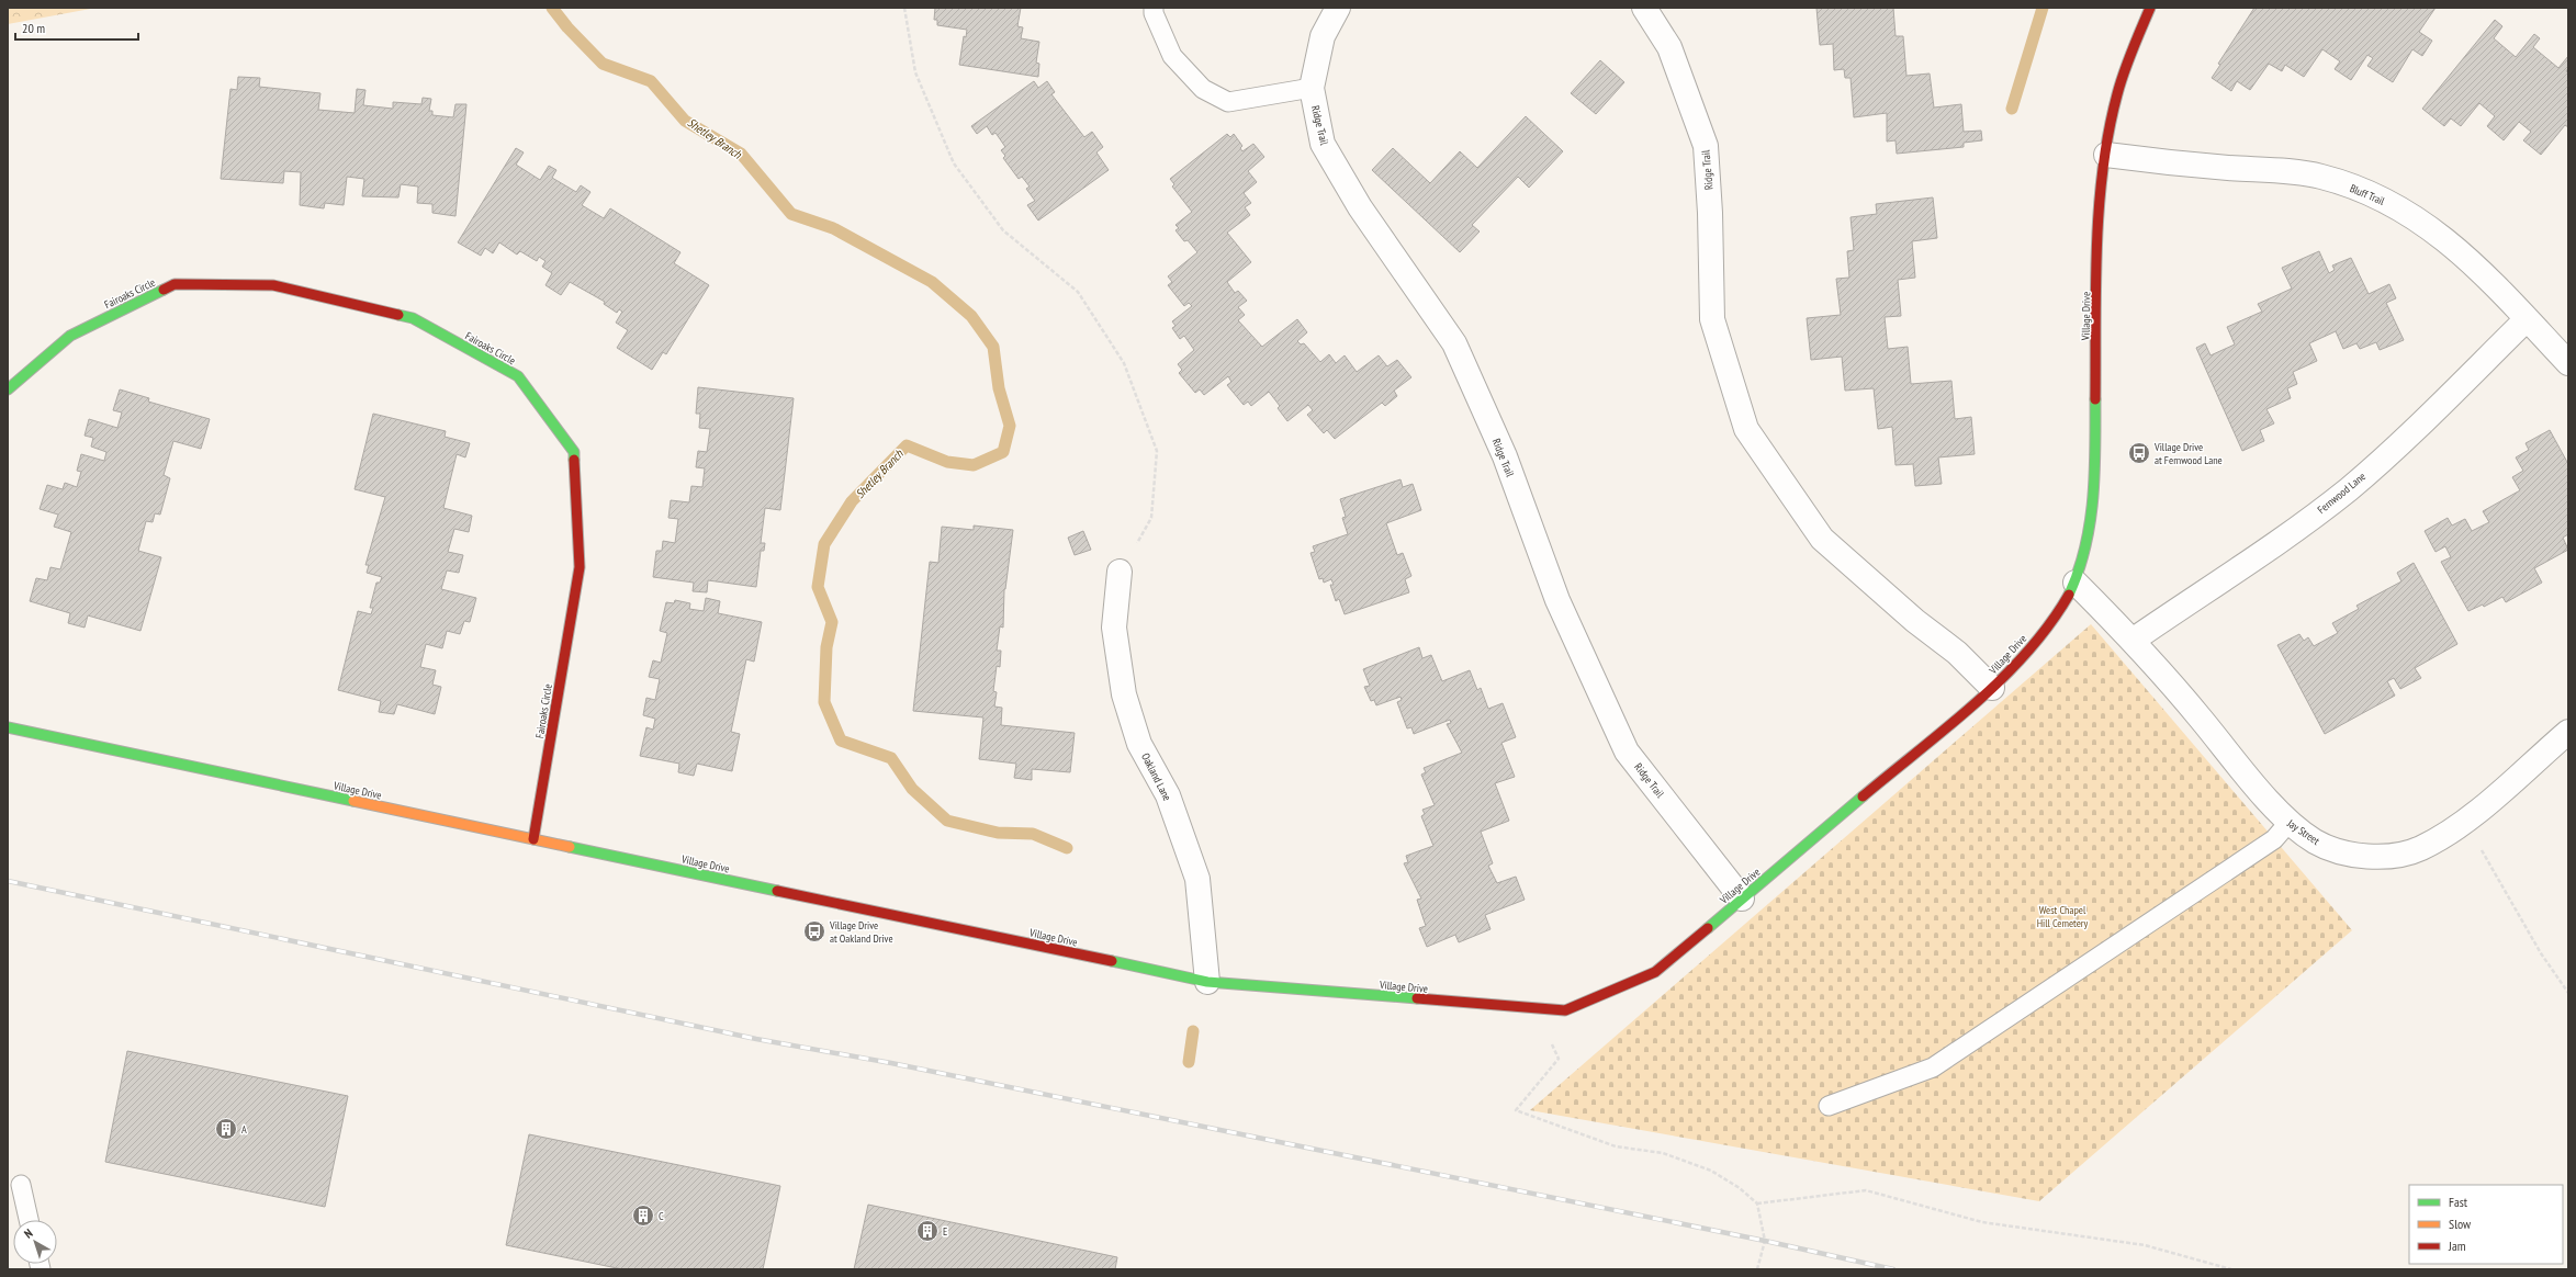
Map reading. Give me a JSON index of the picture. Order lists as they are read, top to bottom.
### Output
{
  "streets": {
    "street": [
      "Ridge Trail",
      "Bluff Trail",
      "Fairoaks Circle",
      "Village Drive",
      "Fernwood Lane",
      "Oakland Lane",
      "Jay Street"
    ]
  },
  "crossings": [
    ["Ridge Trail", "Village Drive"],
    ["Bluff Trail", "Village Drive"],
    ["Bluff Trail", "Fernwood Lane"],
    ["Fairoaks Circle", "Village Drive"],
    ["Village Drive", "Oakland Lane"],
    ["Village Drive", "Jay Street"],
    ["Fernwood Lane", "Jay Street"]
  ],
  "water": ["Shetley Branch"],
  "parks": ["West Chapel Hill Cemetery"],
  "places": {
    "bus stop": ["Village Drive at Fernwood Lane", "Village Drive at Oakland Drive"],
    "building": ["A", "C", "E"]
  },
  "legend": ["Fast", "Slow", "Jam"],
  "scale_bar": "20 m",
  "north": "top left"
}
